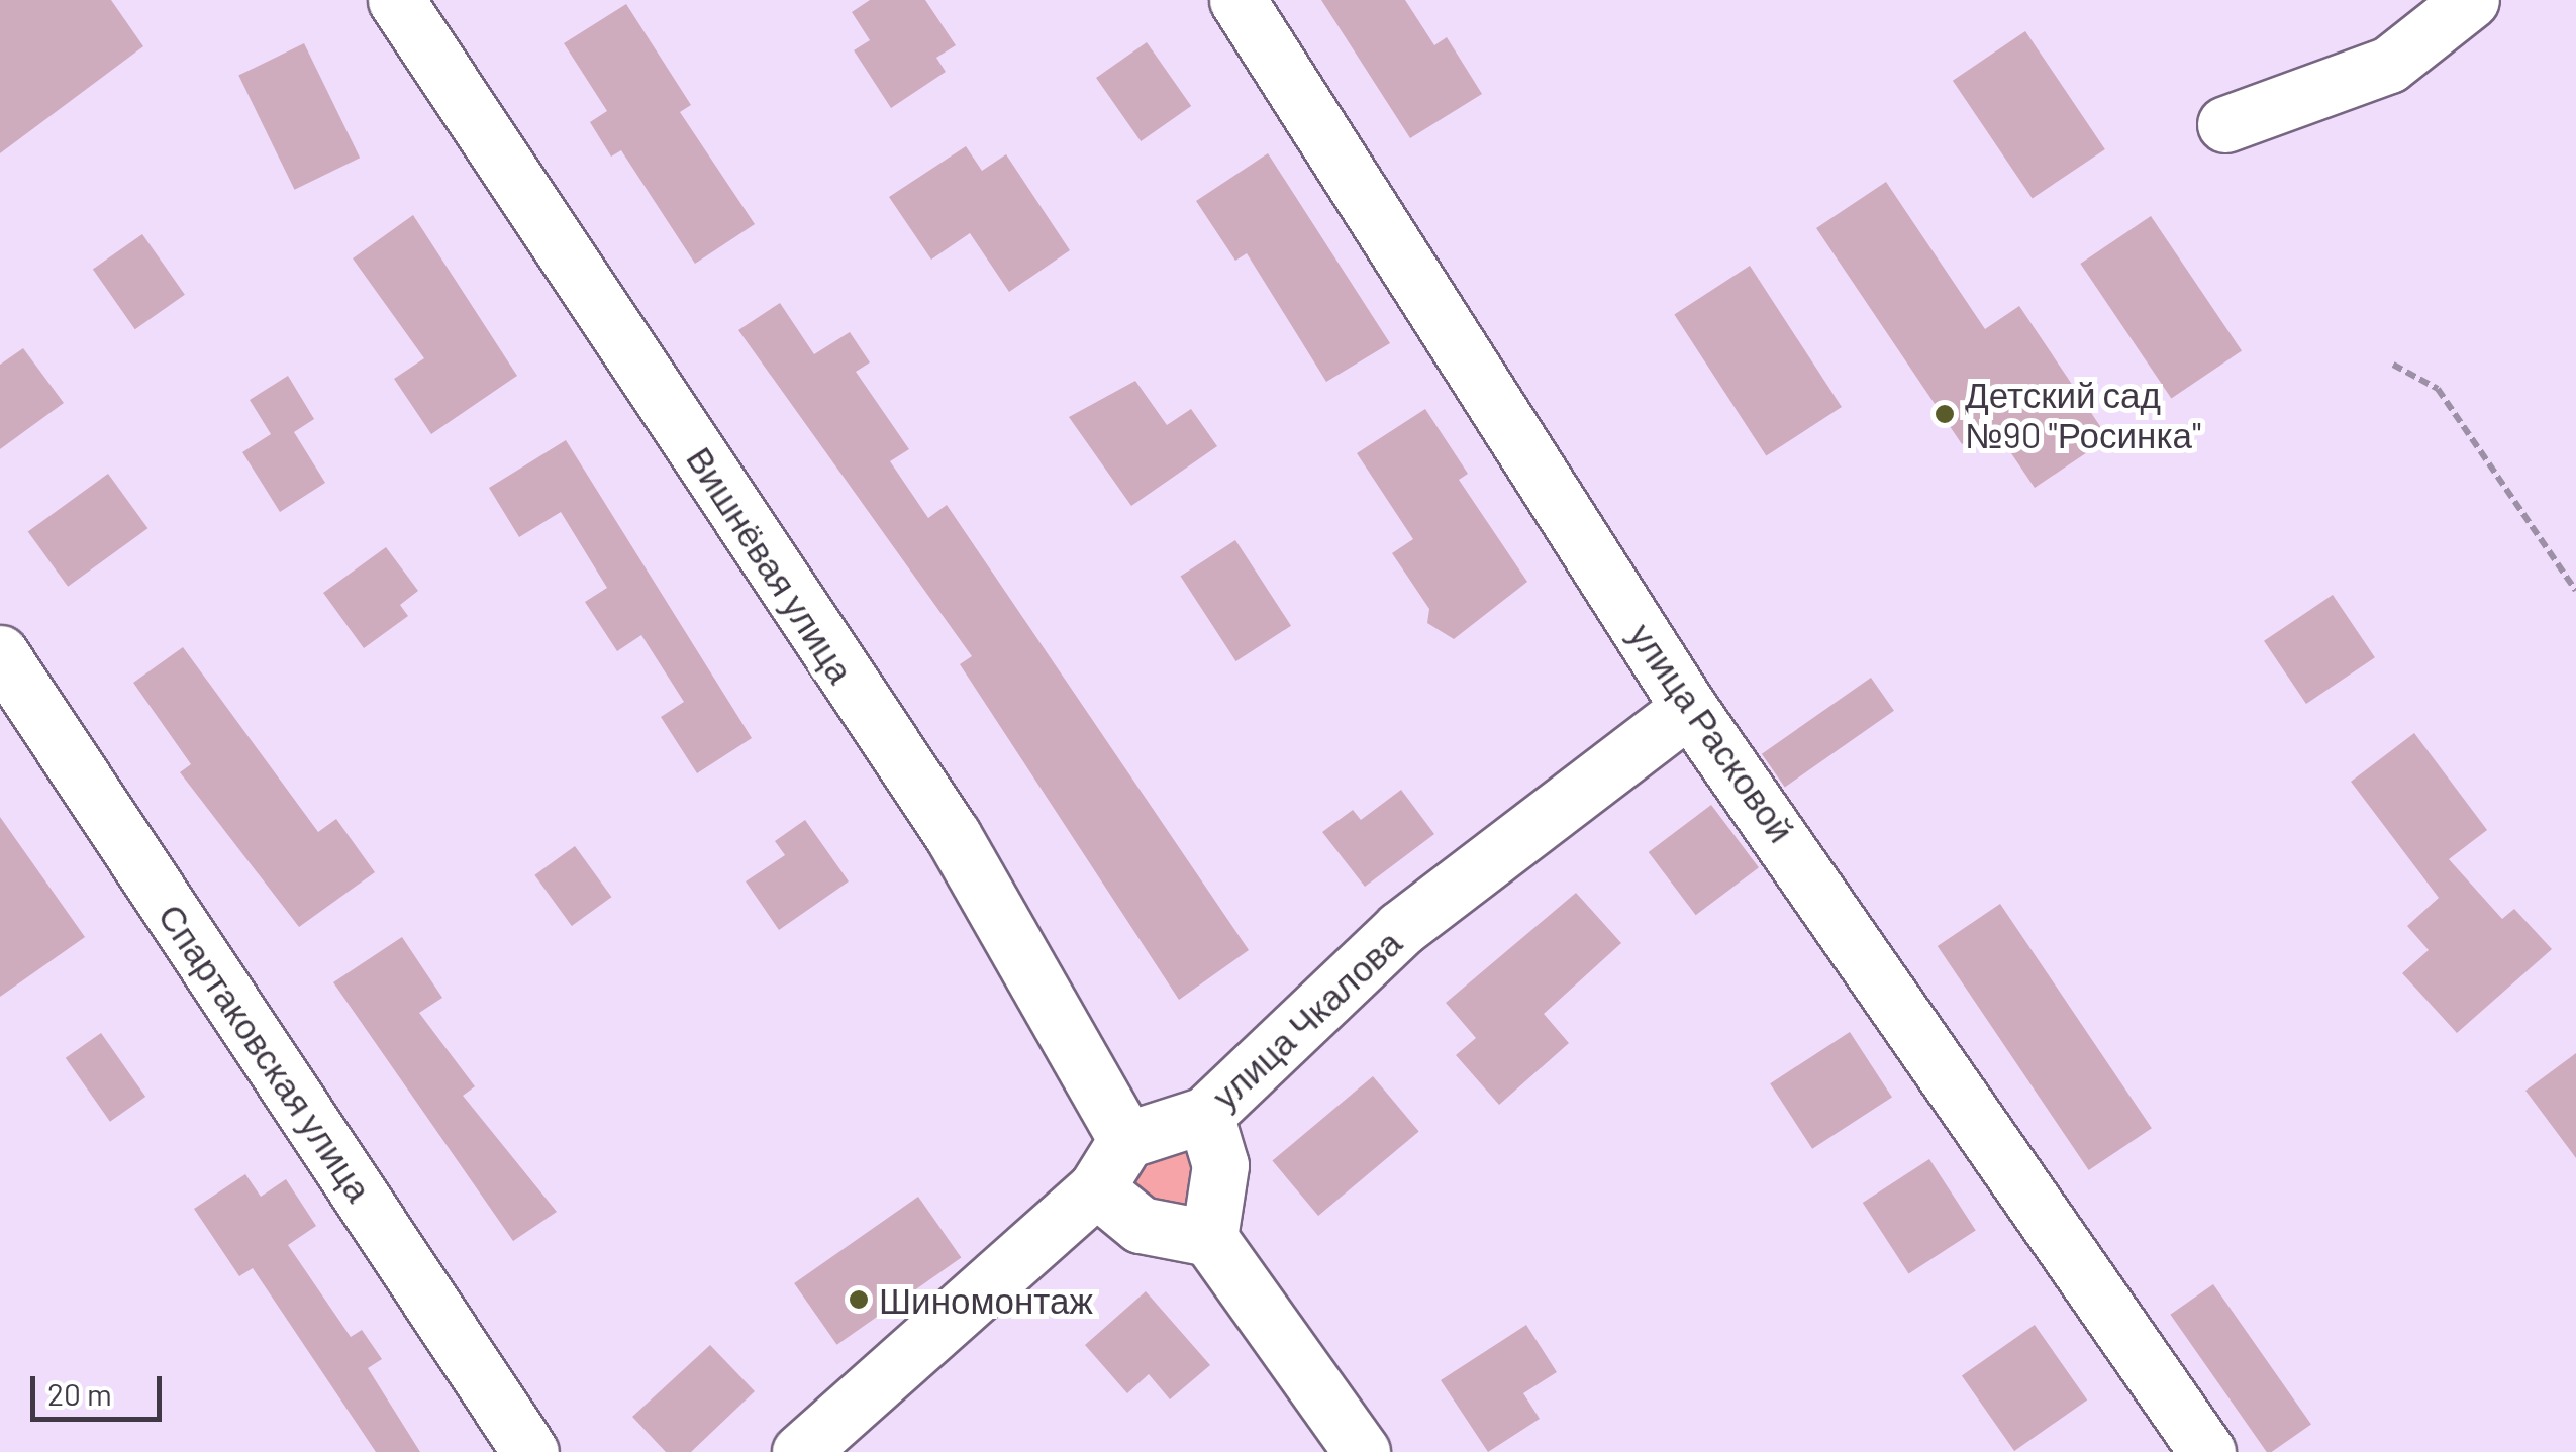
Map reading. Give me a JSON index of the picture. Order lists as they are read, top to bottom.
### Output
{
  "streets": {
    "street": [
      "Вишнёвая улица",
      "улица Расковой",
      "улица Чкалова",
      "Спартаковская улица"
    ]
  },
  "crossings": [
    ["Вишнёвая улица", "улица Чкалова"],
    ["улица Расковой", "улица Чкалова"]
  ],
  "places": ["Детский сад №90 \"Росинка\"", "Шиномонтаж"],
  "scale_bar": "20 m"
}
